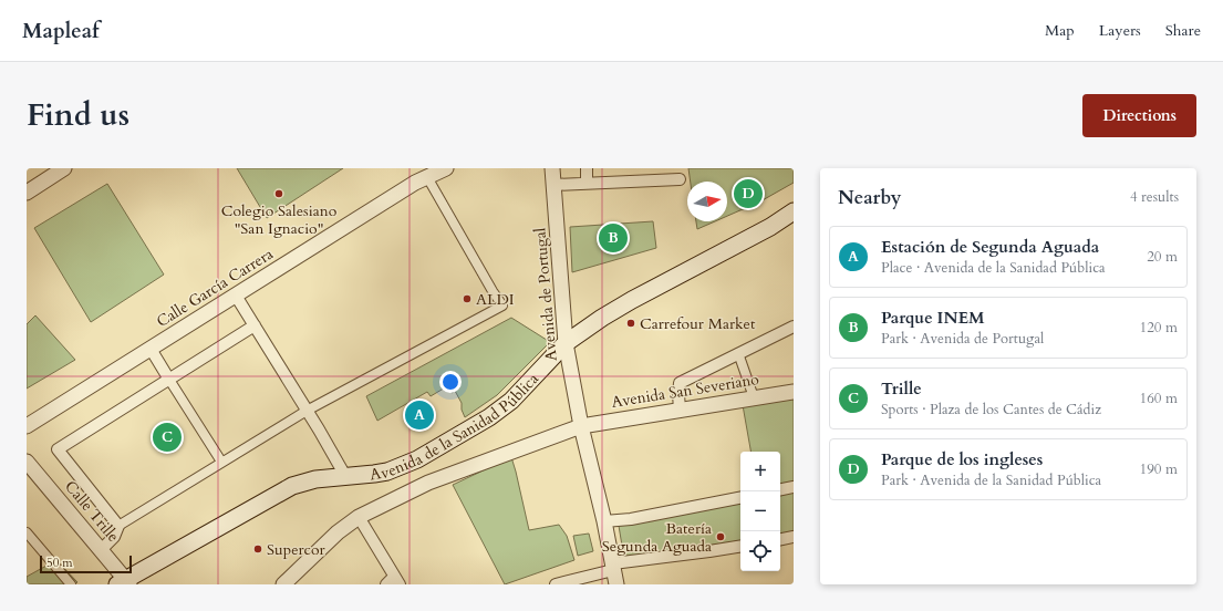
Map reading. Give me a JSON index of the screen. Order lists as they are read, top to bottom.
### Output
{
  "streets": {
    "main road": ["Avenida de la Sanidad Pública"],
    "street": [
      "Calle García Carrera",
      "Avenida de Portugal",
      "Avenida San Severiano",
      "Calle Trille"
    ]
  },
  "crossings": [
    ["Avenida de Portugal", "Avenida San Severiano"],
    ["Avenida de Portugal", "Avenida de la Sanidad Pública"],
    ["Avenida de la Sanidad Pública", "Calle Trille"]
  ],
  "places": [
    "Colegio Salesiano \"San Ignacio\"",
    "ALDI",
    "Carrefour Market",
    "Batería Segunda Aguada",
    "Supercor"
  ],
  "scale_bar": "50 m",
  "north": "right",
  "page": {
    "header": "Mapleaf",
    "nav": ["Map", "Layers", "Share"],
    "title": "Find us",
    "buttons": "Directions",
    "heading": ["Nearby", "4 results"],
    "pins": [
      "D",
      "B",
      "A",
      "C"
    ],
    "list": [
      {
        "mark": "A",
        "name": "Estación de Segunda Aguada",
        "note": "Place · Avenida de la Sanidad Pública",
        "value": "20 m"
      },
      {
        "mark": "B",
        "name": "Parque INEM",
        "note": "Park · Avenida de Portugal",
        "value": "120 m"
      },
      {
        "mark": "C",
        "name": "Trille",
        "note": "Sports · Plaza de los Cantes de Cádiz",
        "value": "160 m"
      },
      {
        "mark": "D",
        "name": "Parque de los ingleses",
        "note": "Park · Avenida de la Sanidad Pública",
        "value": "190 m"
      }
    ],
    "map_buttons": ["+", "−"],
    "scale": "50 m"
  }
}
